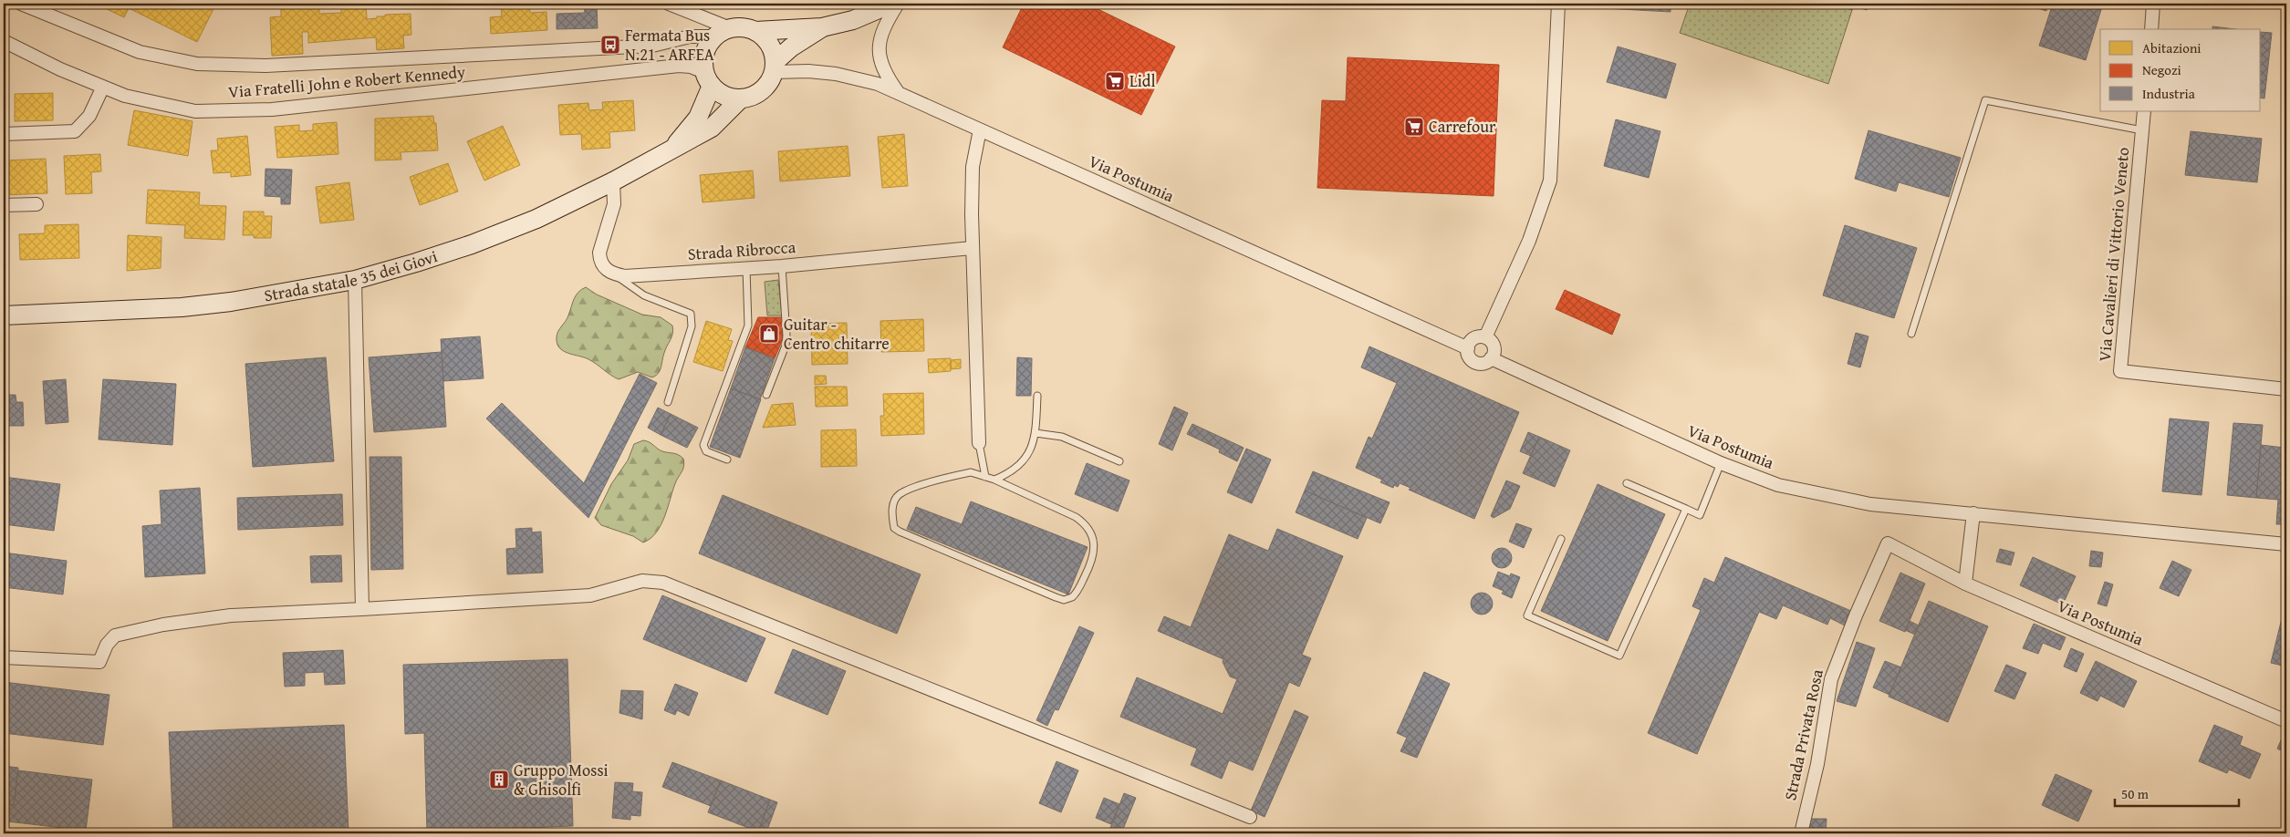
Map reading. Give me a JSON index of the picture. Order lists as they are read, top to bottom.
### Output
{
  "streets": {
    "main road": ["Strada statale 35 dei Giovi"],
    "street": [
      "Via Fratelli John e Robert Kennedy",
      "Via Postumia",
      "Strada Ribrocca",
      "Via Cavalieri di Vittorio Veneto",
      "Strada Privata Rosa"
    ]
  },
  "crossings": [
    ["Via Fratelli John e Robert Kennedy", "Via Postumia"],
    ["Via Fratelli John e Robert Kennedy", "Strada statale 35 dei Giovi"],
    ["Via Postumia", "Strada statale 35 dei Giovi"],
    ["Via Postumia", "Strada Privata Rosa"]
  ],
  "places": {
    "bus stop": ["Fermata Bus N.21 - ARFEA"],
    "supermarket": ["Lidl", "Carrefour"],
    "shop": ["Guitar - Centro chitarre"],
    "building": ["Gruppo Mossi & Ghisolfi"]
  },
  "legend": ["Abitazioni", "Negozi", "Industria"],
  "scale_bar": "50 m"
}
